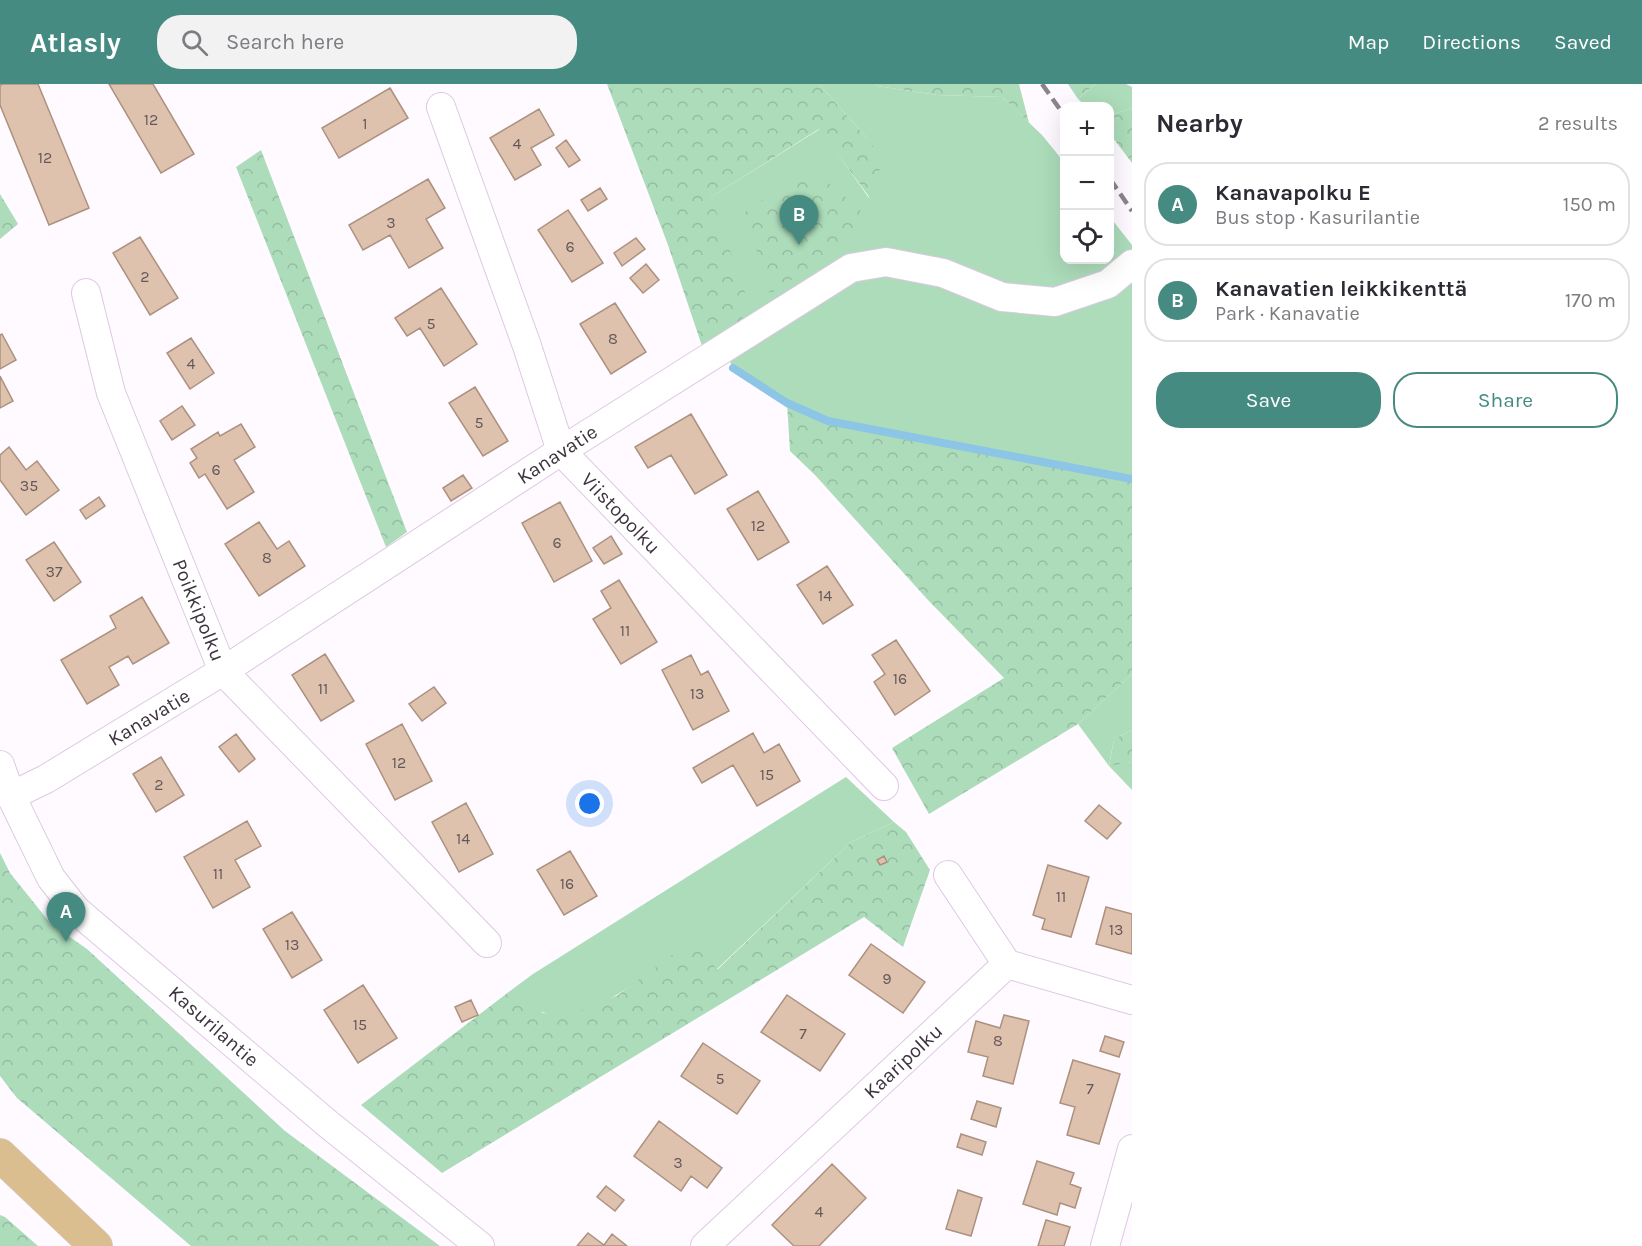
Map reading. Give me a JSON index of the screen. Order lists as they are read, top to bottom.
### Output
{
  "streets": {
    "street": [
      "Kanavatie",
      "Viistopolku",
      "Poikkipolku",
      "Kasurilantie",
      "Kaaripolku"
    ]
  },
  "crossings": [
    ["Kanavatie", "Viistopolku"],
    ["Kanavatie", "Poikkipolku"],
    ["Kanavatie", "Kasurilantie"]
  ],
  "house_numbers": [
    "12",
    "1",
    "4",
    "12",
    "3",
    "6",
    "2",
    "5",
    "8",
    "4",
    "5",
    "6",
    "35",
    "12",
    "6",
    "8",
    "37",
    "14",
    "11",
    "16",
    "11",
    "13",
    "12",
    "15",
    "2",
    "14",
    "11",
    "16",
    "11",
    "13",
    "13",
    "9",
    "15",
    "7",
    "8",
    "5",
    "7",
    "3",
    "4"
  ],
  "page": {
    "header": "Atlasly",
    "search": "Search here",
    "nav": ["Map", "Directions", "Saved"],
    "heading": ["Nearby", "2 results"],
    "map_buttons": ["+", "−"],
    "list": [
      {
        "mark": "A",
        "name": "Kanavapolku E",
        "note": "Bus stop · Kasurilantie",
        "value": "150 m"
      },
      {
        "mark": "B",
        "name": "Kanavatien leikkikenttä",
        "note": "Park · Kanavatie",
        "value": "170 m"
      }
    ],
    "pins": ["B", "A"],
    "buttons": ["Save", "Share"]
  }
}
